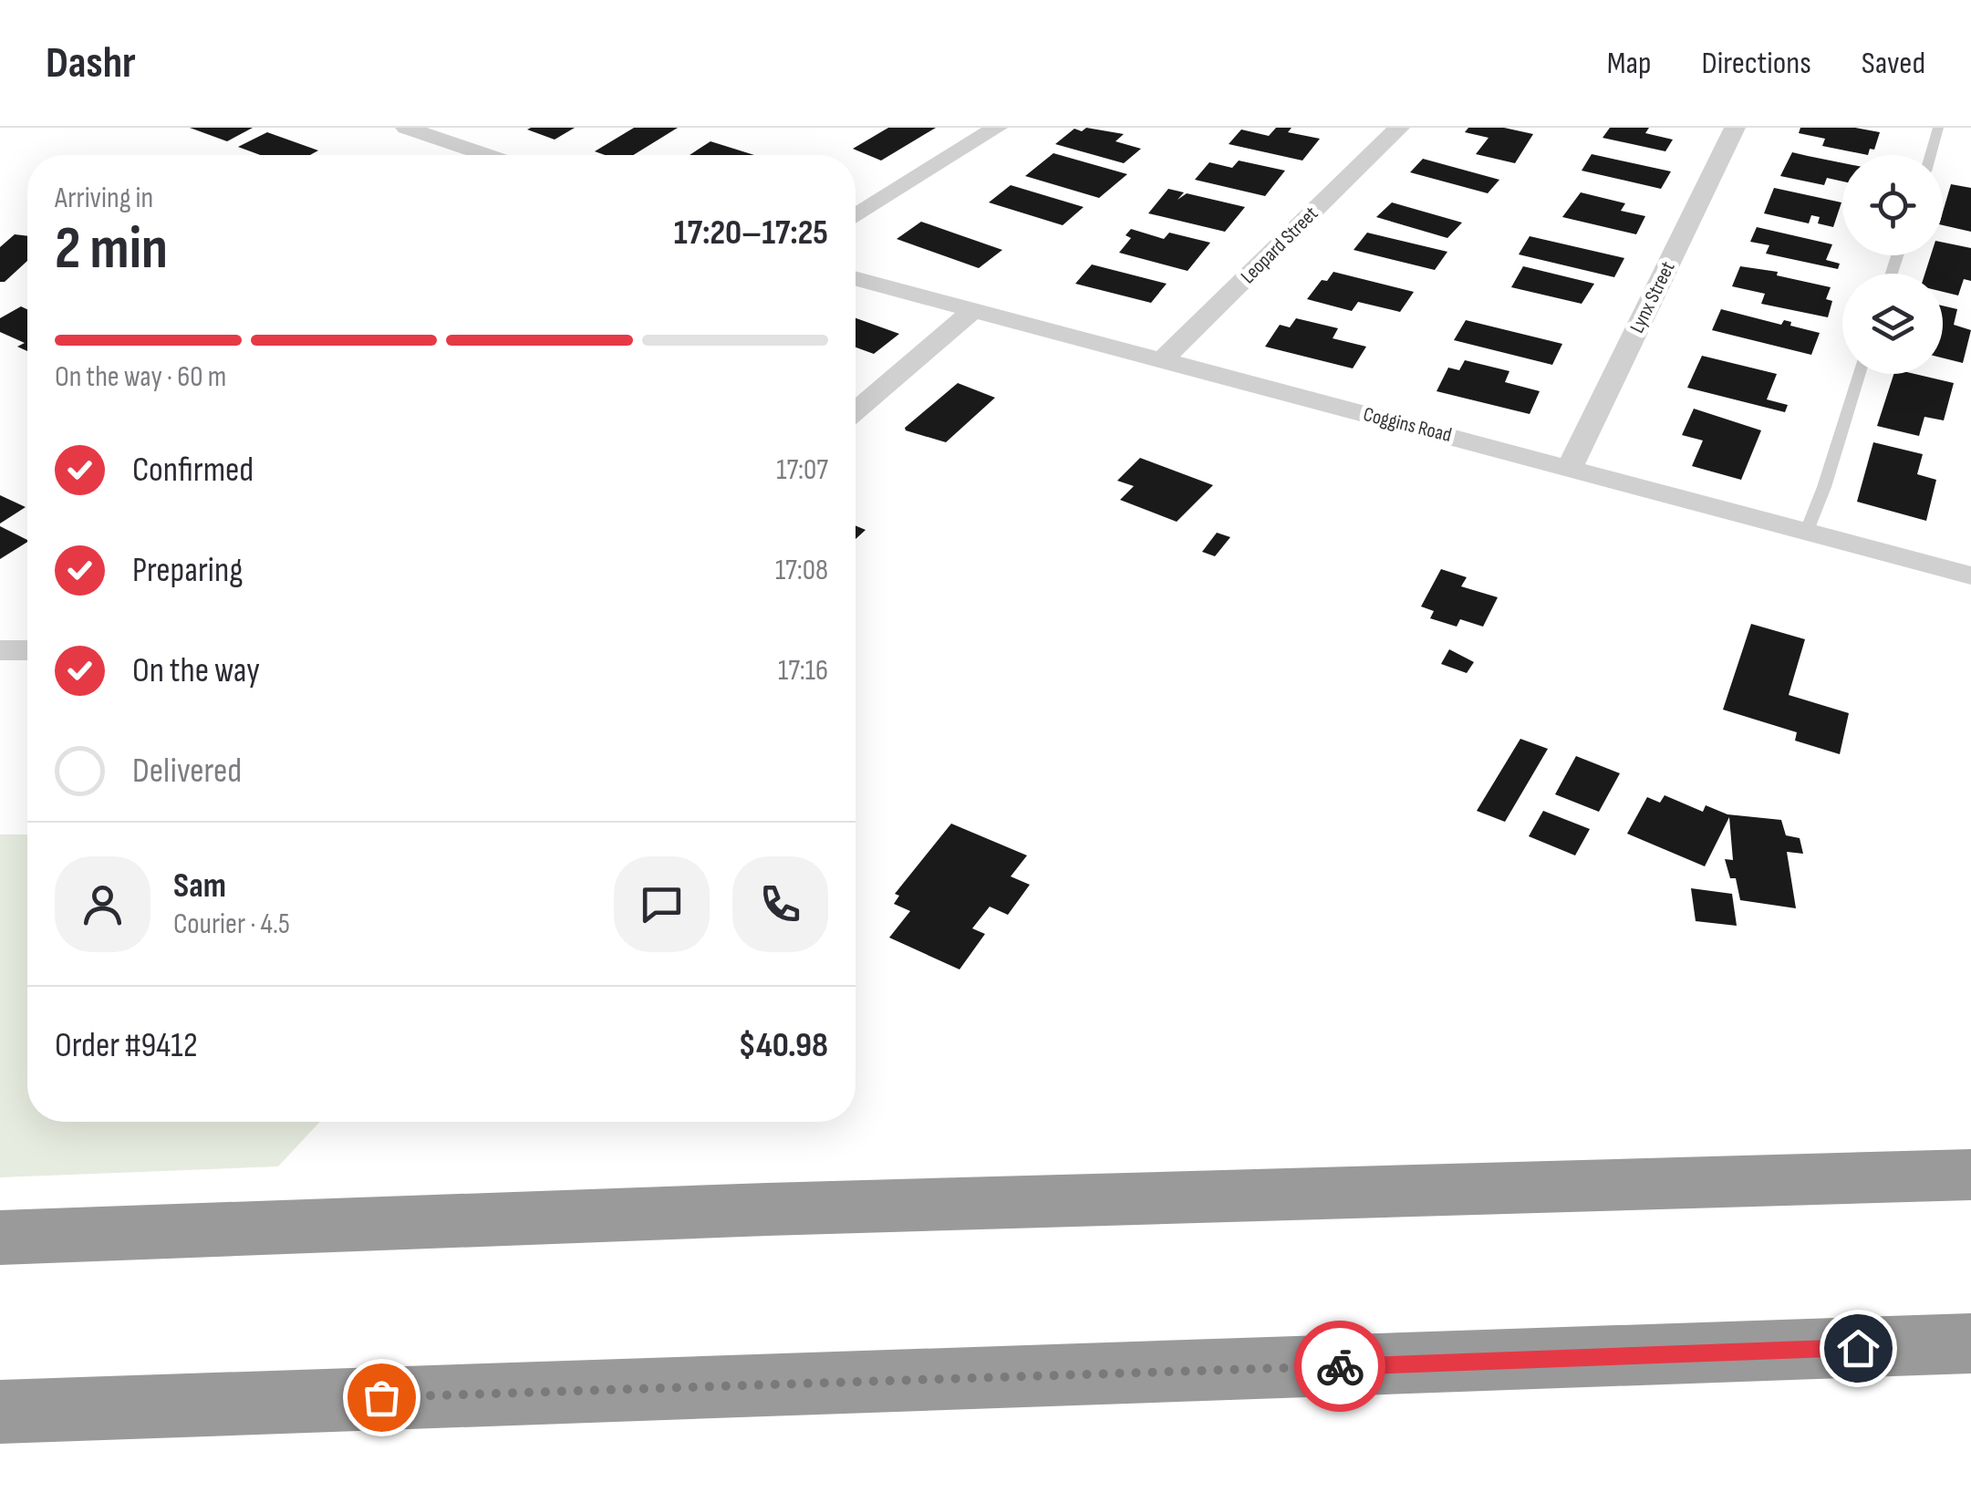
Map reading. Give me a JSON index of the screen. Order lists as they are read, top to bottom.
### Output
{
  "streets": {
    "street": ["Leopard Street", "Lynx Street", "Coggins Road"]
  },
  "crossings": [
    ["Leopard Street", "Coggins Road"],
    ["Lynx Street", "Coggins Road"]
  ],
  "page": {
    "header": "Dashr",
    "nav": ["Map", "Directions", "Saved"],
    "heading": ["2 min", "Arriving in", "17:20–17:25"],
    "panel": [
      "Sam",
      "Courier · 4.5",
      "Order #9412",
      "$40.98"
    ],
    "bar": "On the way · 60 m",
    "list": [
      ["Confirmed", "17:07"],
      ["Preparing", "17:08"],
      ["On the way", "17:16"],
      "Delivered"
    ]
  }
}
